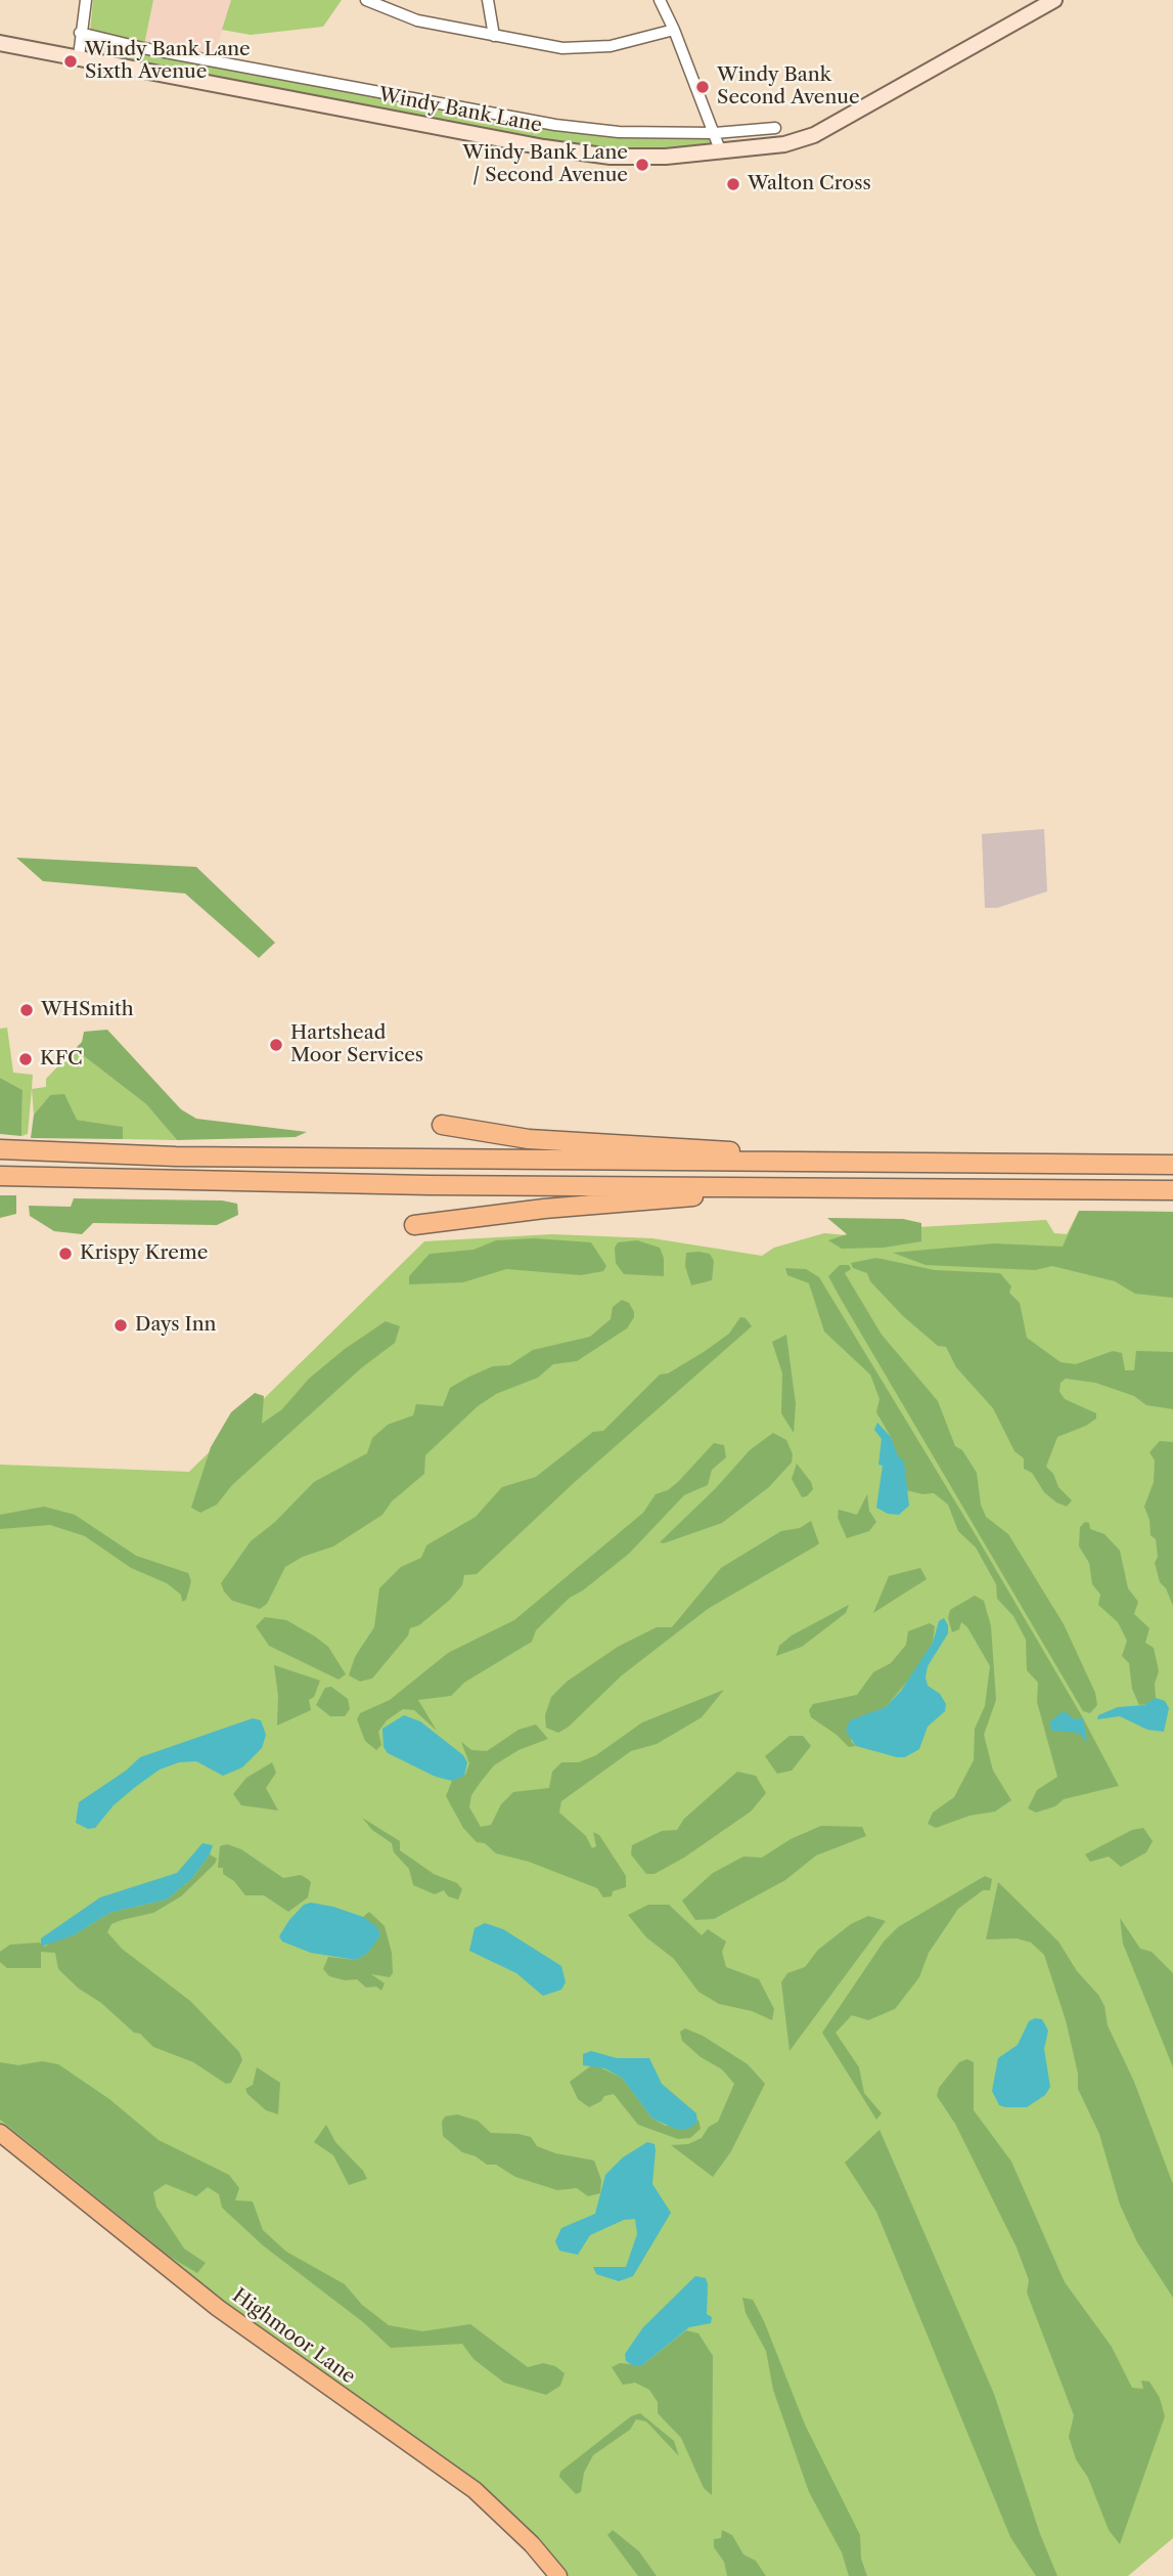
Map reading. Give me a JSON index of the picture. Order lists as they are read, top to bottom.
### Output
{
  "streets": {
    "main road": ["Windy Bank Lane", "Highmoor Lane"]
  },
  "places": [
    "Windy Bank Lane Sixth Avenue",
    "Windy Bank Second Avenue",
    "Windy Bank Lane / Second Avenue",
    "Walton Cross",
    "WHSmith",
    "Hartshead Moor Services",
    "KFC",
    "Krispy Kreme",
    "Days Inn"
  ]
}
